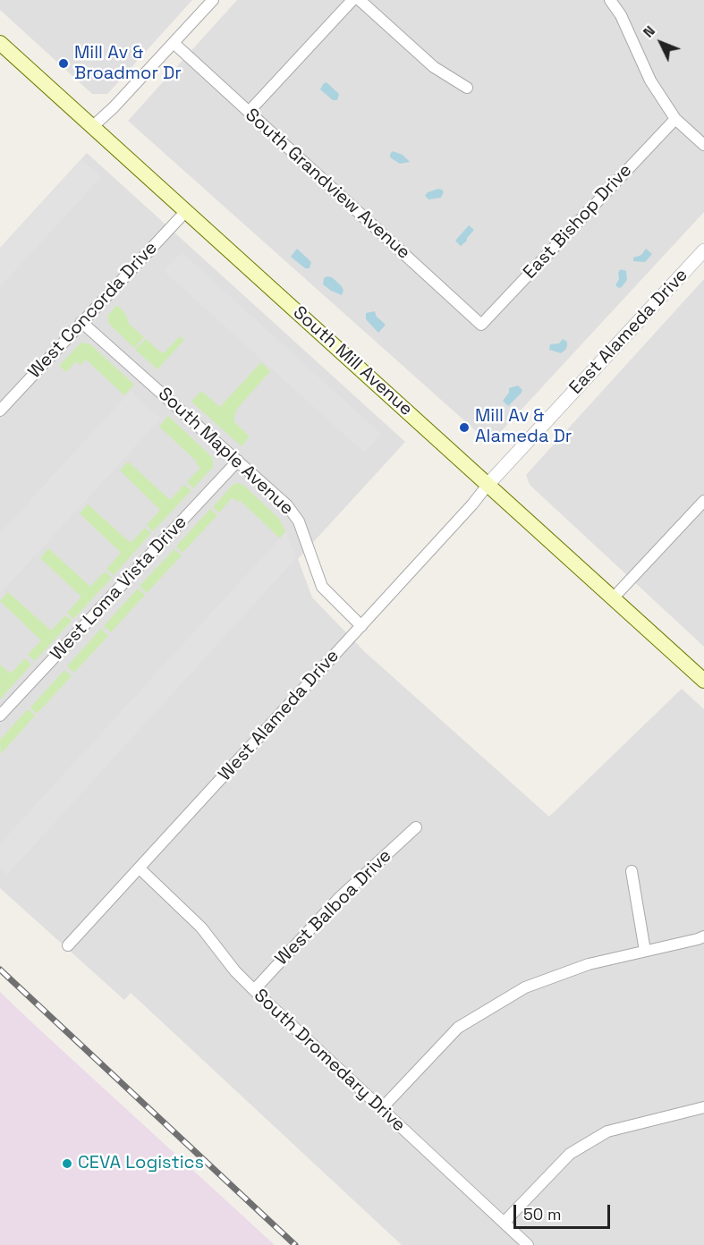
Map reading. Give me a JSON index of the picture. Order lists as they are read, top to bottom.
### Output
{
  "streets": {
    "main road": ["South Mill Avenue"],
    "street": [
      "South Grandview Avenue",
      "East Bishop Drive",
      "West Concorda Drive",
      "East Alameda Drive",
      "South Maple Avenue",
      "West Loma Vista Drive",
      "West Alameda Drive",
      "West Balboa Drive",
      "South Dromedary Drive"
    ]
  },
  "crossings": [
    ["South Grandview Avenue", "East Bishop Drive"],
    ["West Concorda Drive", "South Mill Avenue"],
    ["West Concorda Drive", "South Maple Avenue"],
    ["East Alameda Drive", "South Mill Avenue"],
    ["East Alameda Drive", "West Alameda Drive"],
    ["South Mill Avenue", "West Alameda Drive"],
    ["South Maple Avenue", "West Loma Vista Drive"],
    ["South Maple Avenue", "West Alameda Drive"],
    ["West Alameda Drive", "South Dromedary Drive"],
    ["West Balboa Drive", "South Dromedary Drive"]
  ],
  "places": ["Mill Av & Broadmor Dr", "Mill Av & Alameda Dr", "CEVA Logistics"],
  "scale_bar": "50 m",
  "north": "top left"
}
